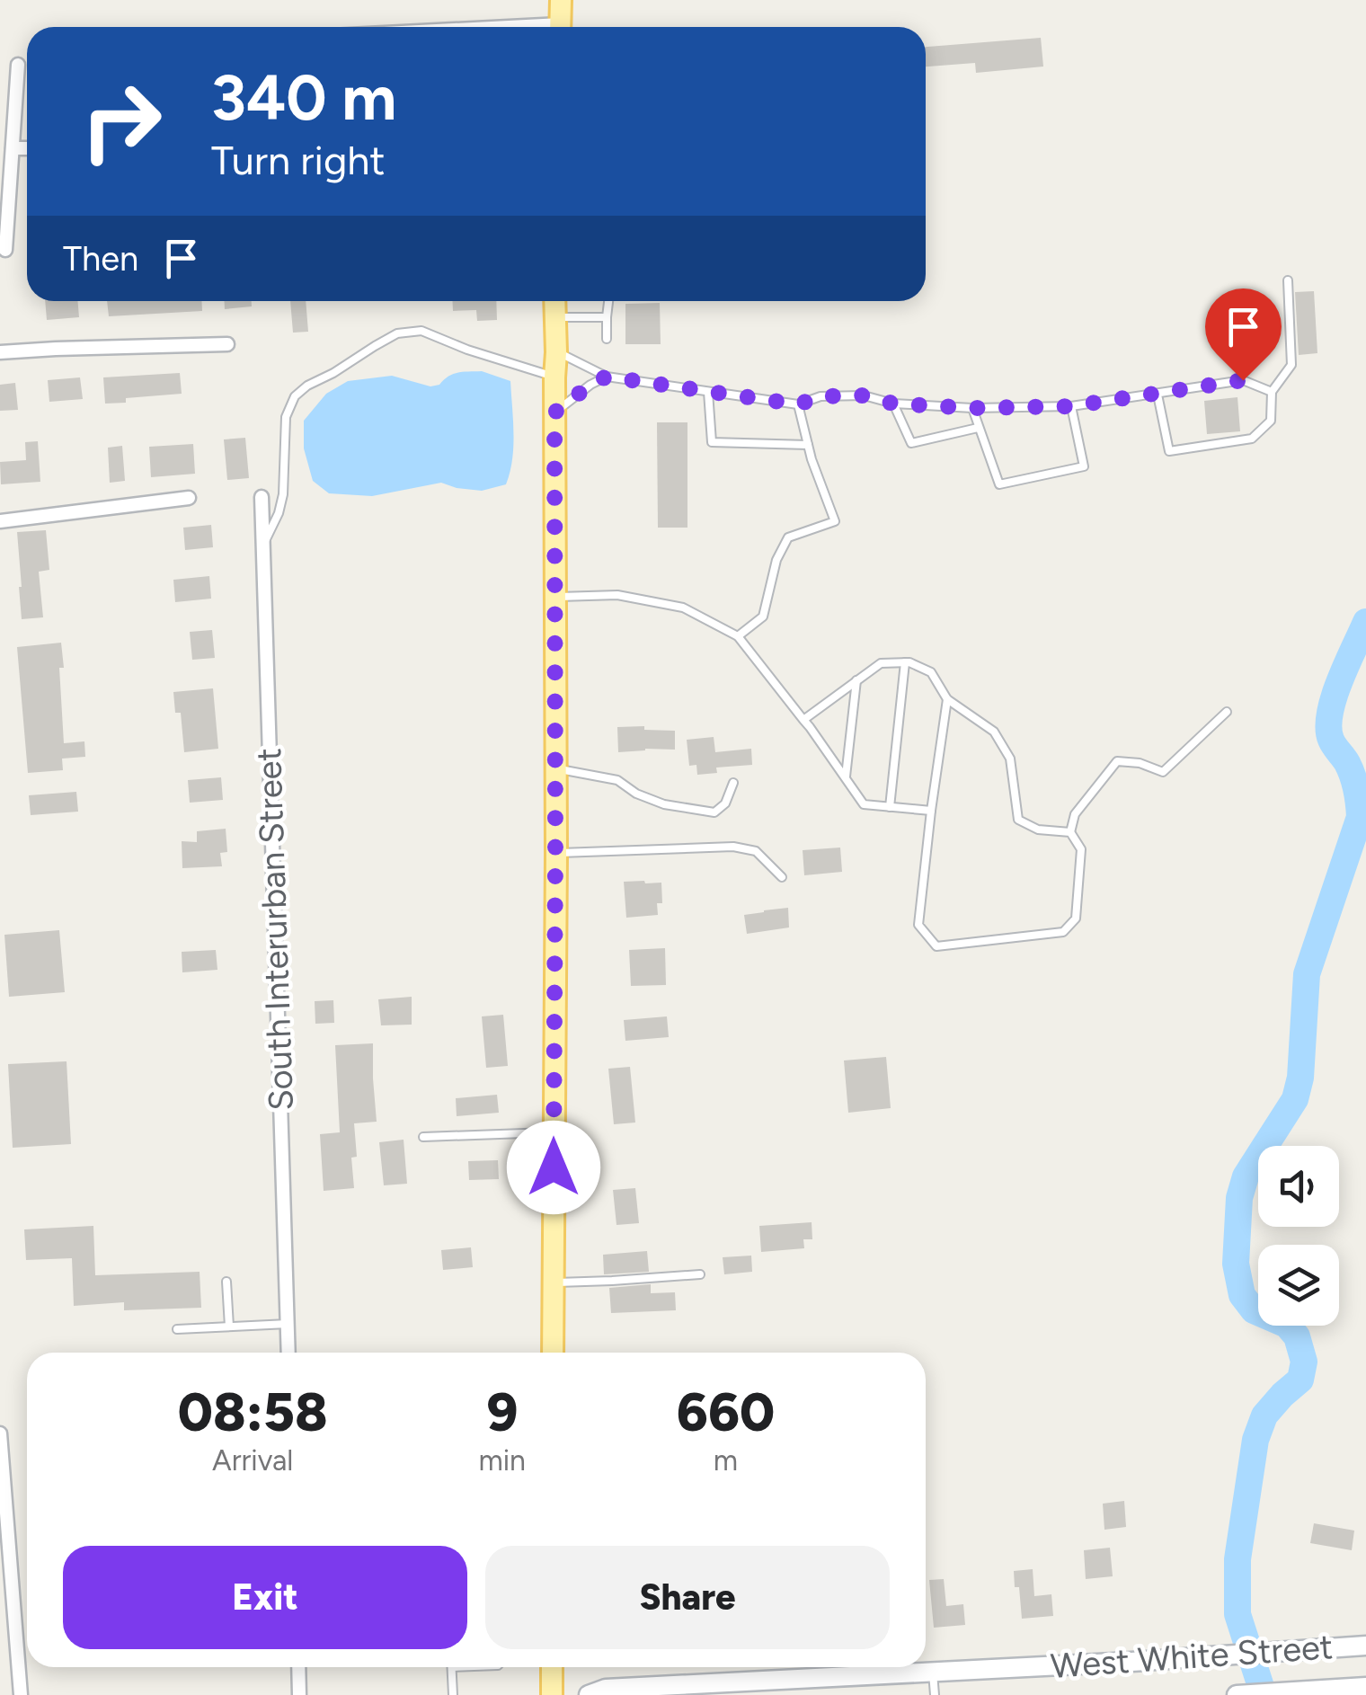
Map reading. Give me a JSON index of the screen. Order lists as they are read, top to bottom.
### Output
{
  "streets": {
    "main road": ["West White Street"],
    "street": ["South Interurban Street"]
  },
  "page": {
    "turn": ["340 m", "Turn right"],
    "then": "Then",
    "eta": [
      "08:58",
      "Arrival",
      "9",
      "min",
      "660",
      "m"
    ],
    "buttons": ["Exit", "Share"]
  }
}
